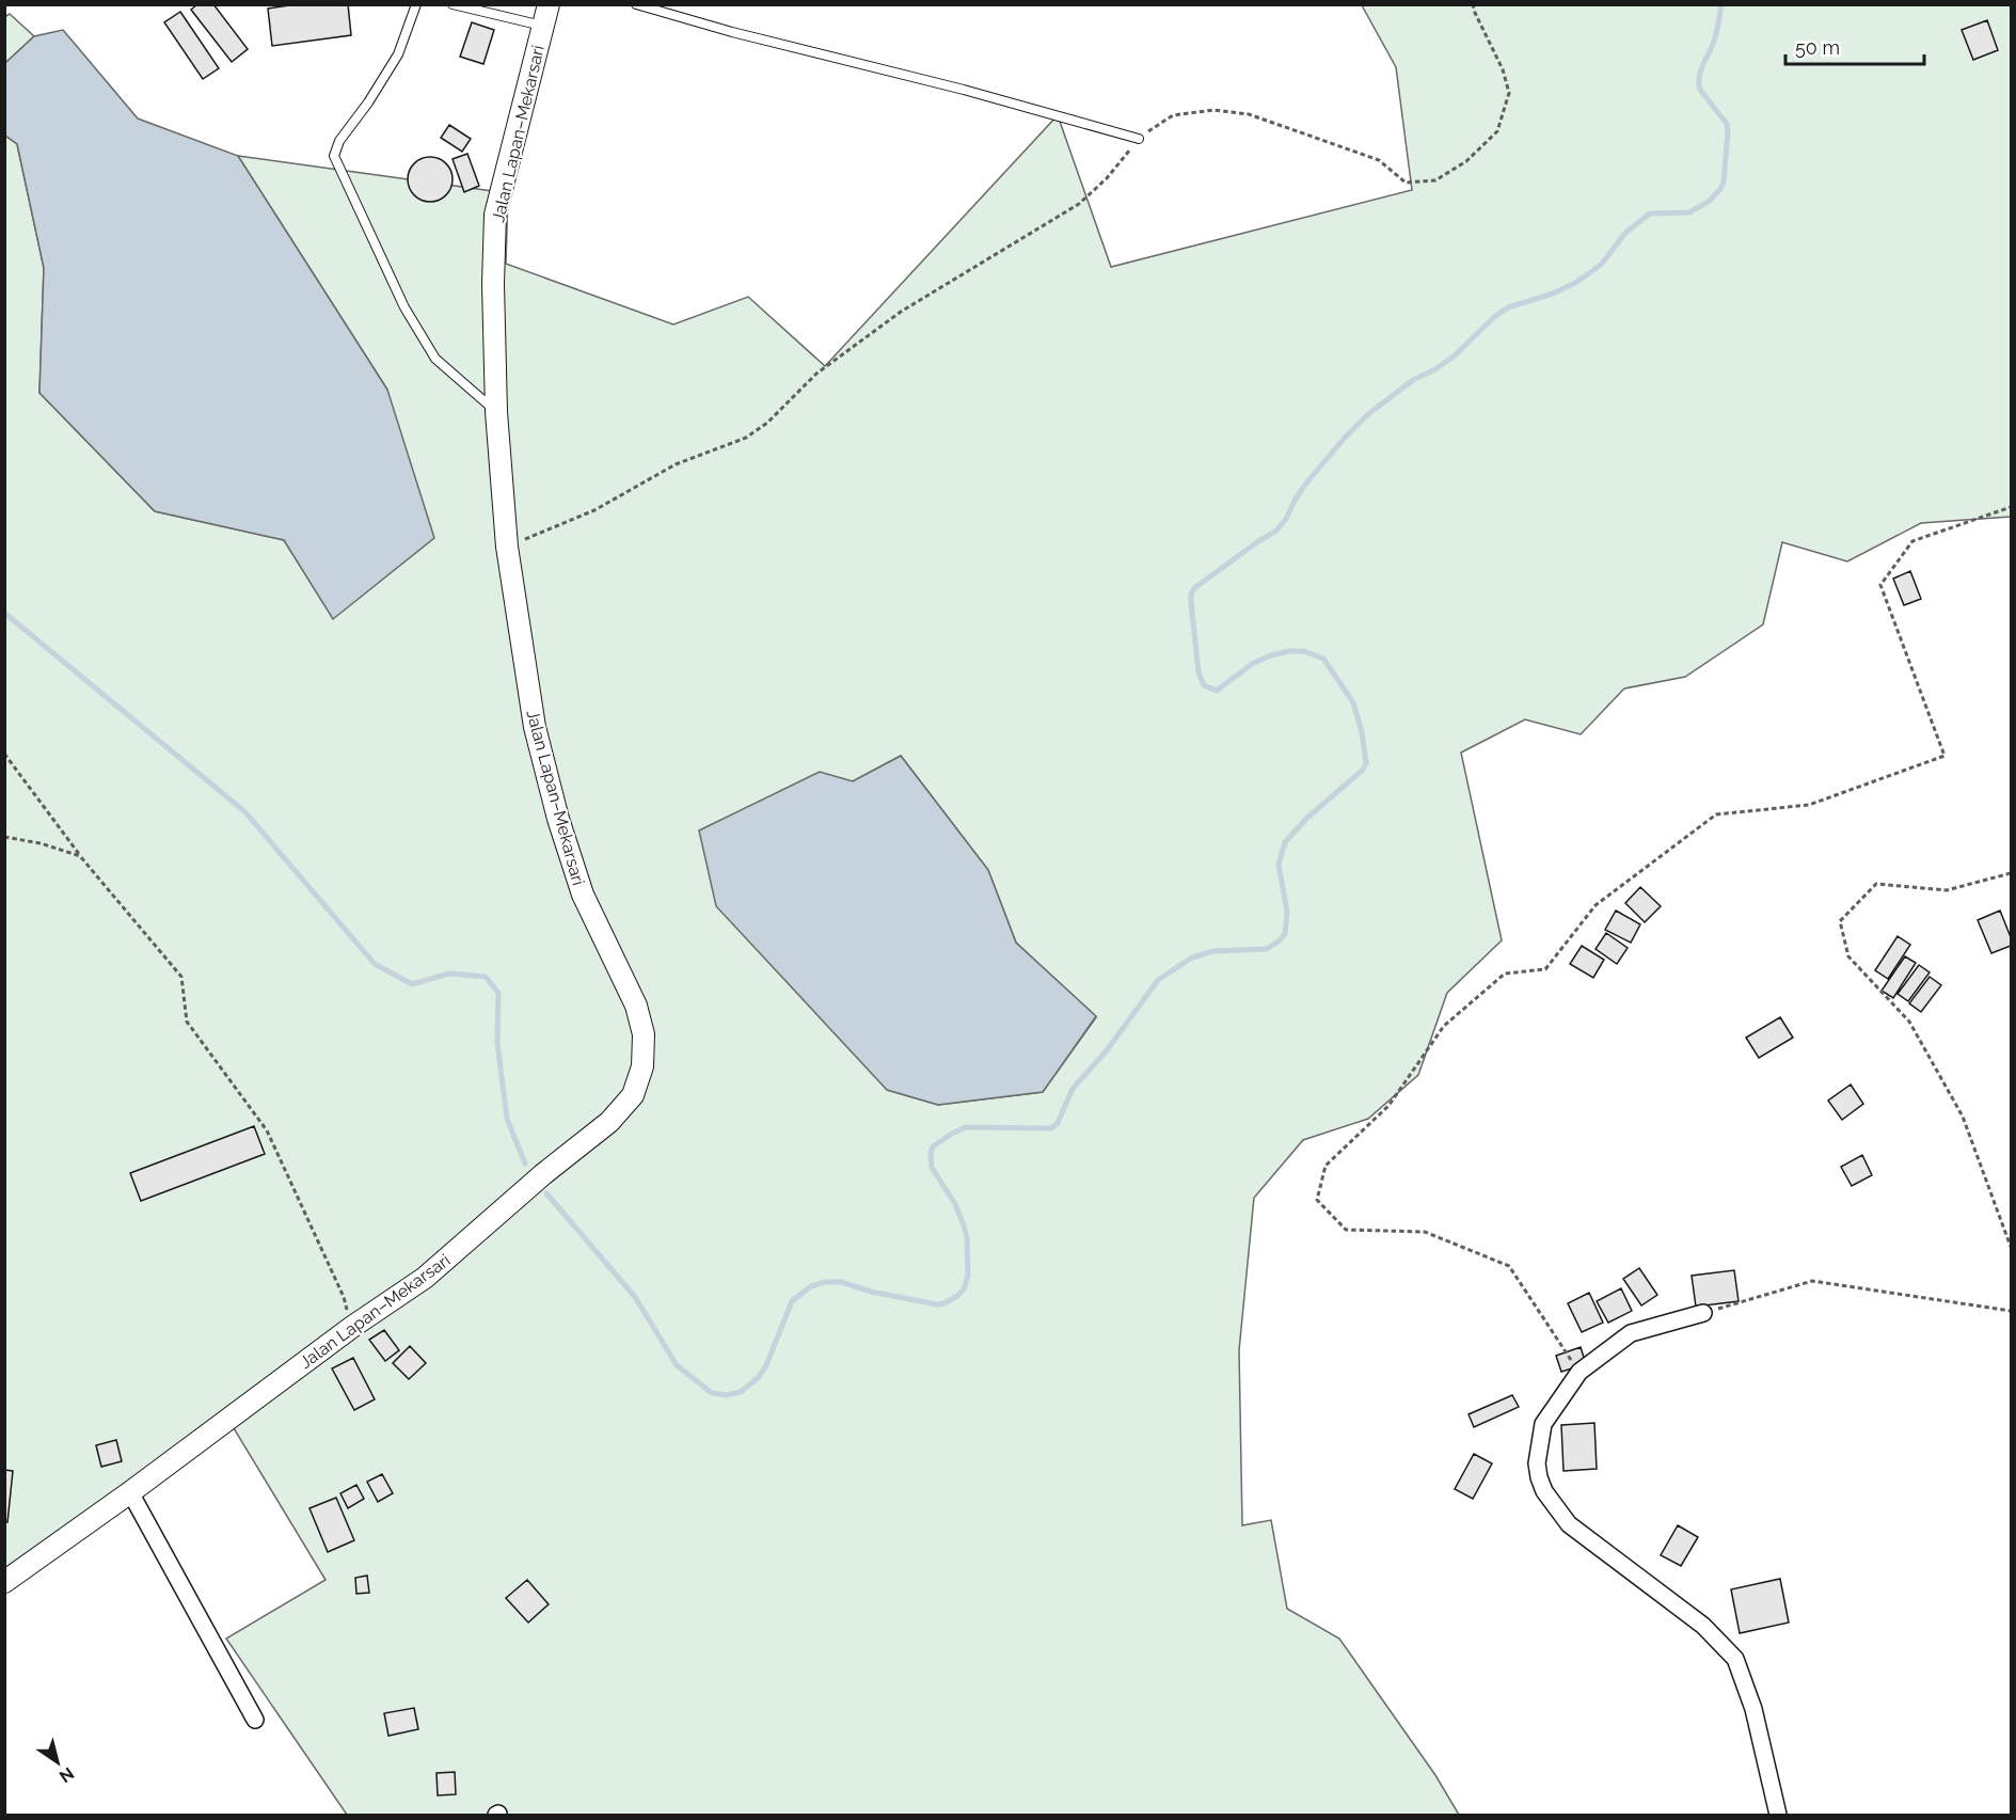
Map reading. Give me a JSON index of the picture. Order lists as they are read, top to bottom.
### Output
{
  "streets": {
    "street": ["Jalan Lapan–Mekarsari"]
  },
  "scale_bar": "50 m",
  "north": "bottom right"
}
